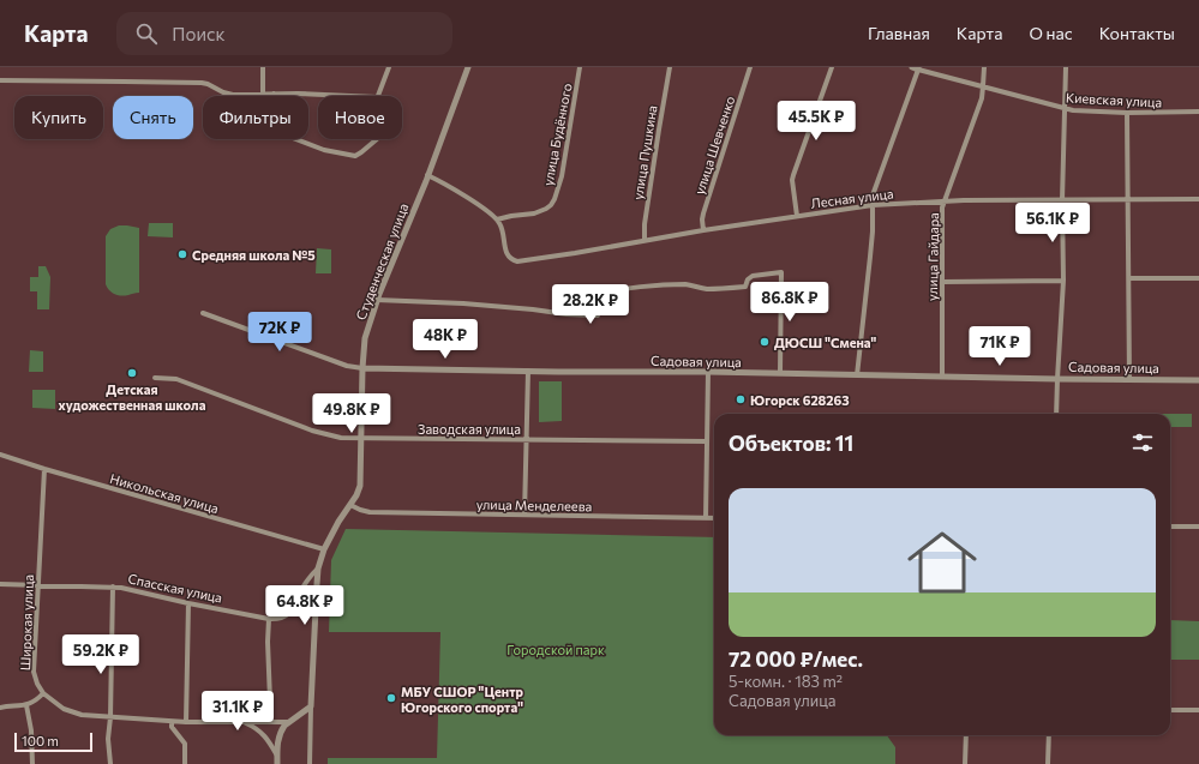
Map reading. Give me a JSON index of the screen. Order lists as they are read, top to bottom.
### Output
{
  "streets": {
    "street": [
      "Киевская улица",
      "улица Будённого",
      "улица Шевченко",
      "улица Пушкина",
      "Лесная улица",
      "улица Гайдара",
      "Студенческая улица",
      "Садовая улица",
      "Заводская улица",
      "Никольская улица",
      "улица Менделеева",
      "Спасская улица",
      "Широкая улица"
    ]
  },
  "crossings": [
    ["Киевская улица", "улица Гайдара"],
    ["улица Будённого", "Лесная улица"],
    ["улица Шевченко", "Лесная улица"],
    ["улица Пушкина", "Лесная улица"],
    ["Лесная улица", "улица Гайдара"],
    ["улица Гайдара", "Садовая улица"],
    ["Студенческая улица", "Садовая улица"],
    ["Студенческая улица", "Заводская улица"],
    ["Студенческая улица", "Никольская улица"],
    ["Студенческая улица", "улица Менделеева"],
    ["Студенческая улица", "Спасская улица"],
    ["Никольская улица", "Широкая улица"],
    ["Спасская улица", "Широкая улица"]
  ],
  "parks": ["Городской парк"],
  "places": [
    "Средняя школа №5",
    "ДЮСШ \"Смена\"",
    "Детская художественная школа",
    "Югорск 628263",
    "МБУ СШОР \"Центр Югорского спорта\""
  ],
  "scale_bar": "100 m",
  "page": {
    "header": "Карта",
    "search": "Поиск",
    "nav": [
      "Главная",
      "Карта",
      "О нас",
      "Контакты"
    ],
    "chip": [
      "Купить",
      "Снять",
      "Фильтры",
      "Новое"
    ],
    "price": [
      "45.5K ₽",
      "56.1K ₽",
      "86.8K ₽",
      "28.2K ₽",
      "72K ₽",
      "48K ₽",
      "71K ₽",
      "49.8K ₽",
      "64.8K ₽",
      "59.2K ₽",
      "31.1K ₽"
    ],
    "heading": "Объектов: 11",
    "list": [
      {
        "name": "72 000 ₽/мес.",
        "note": "5-комн. · 183 m² · Садовая улица"
      }
    ],
    "scale": "100 m"
  }
}
